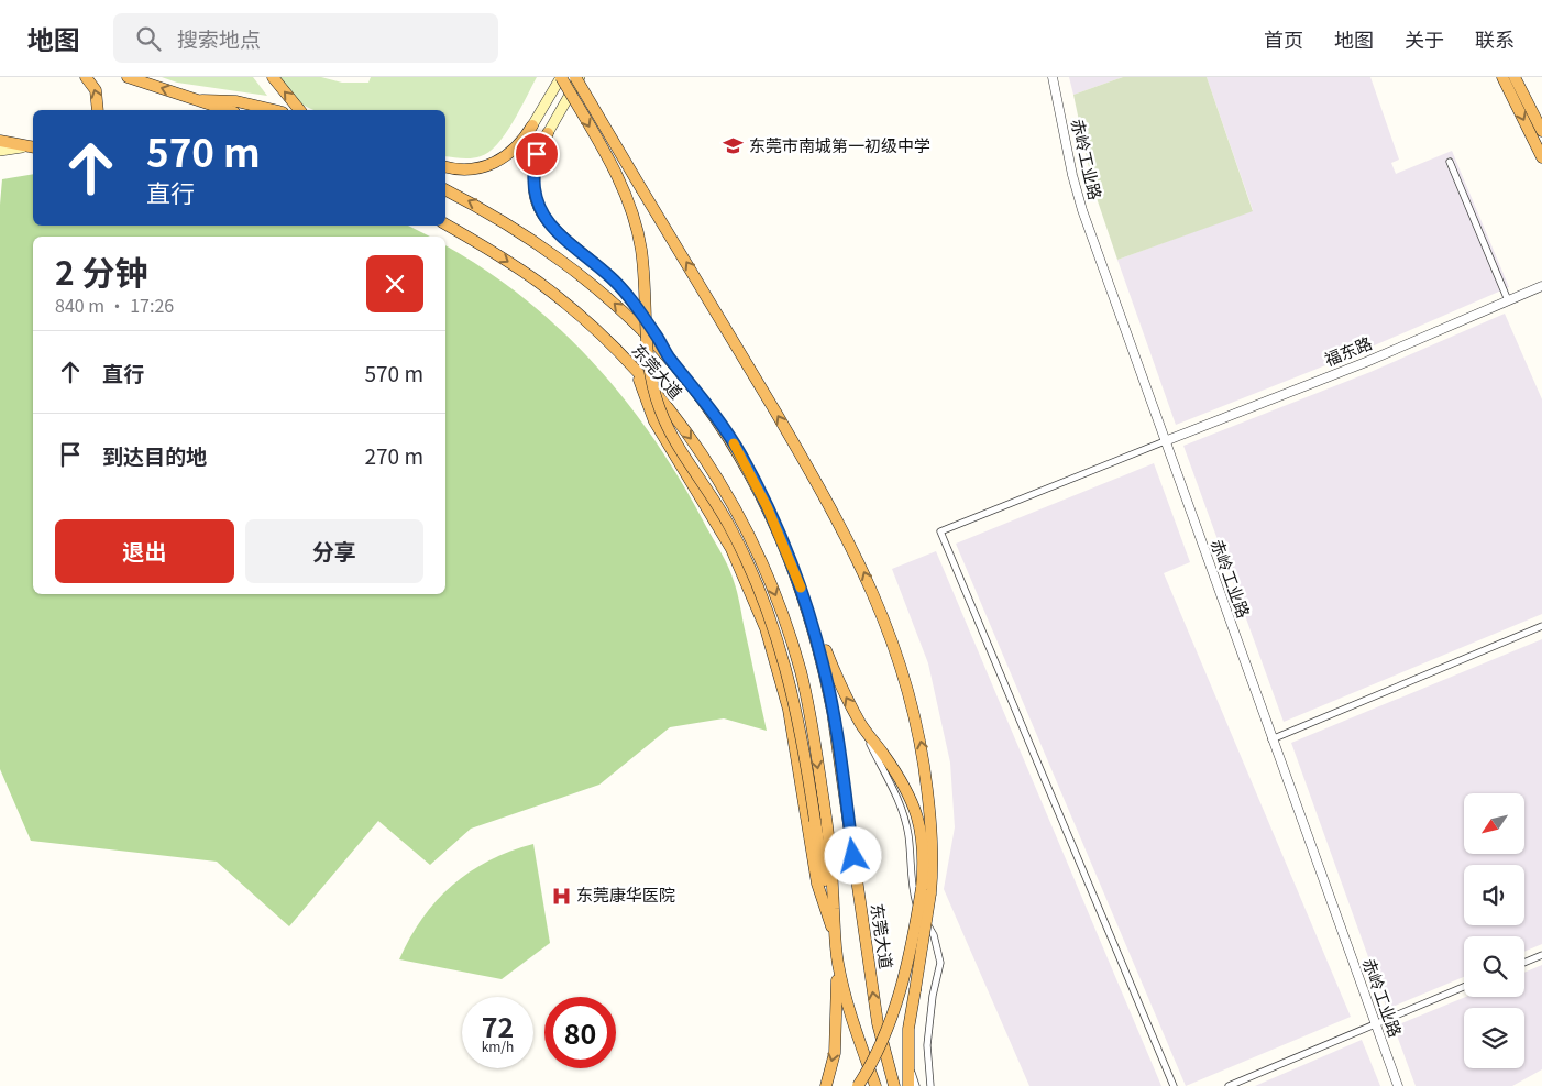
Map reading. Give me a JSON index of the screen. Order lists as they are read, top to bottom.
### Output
{
  "streets": {
    "highway": ["东莞大道"],
    "street": ["赤岭工业路", "福东路"]
  },
  "crossings": [
    ["赤岭工业路", "福东路"]
  ],
  "places": {
    "school or university": ["东莞市南城第一初级中学"],
    "hospital": ["东莞康华医院"]
  },
  "north": "bottom left",
  "page": {
    "header": "地图",
    "search": "搜索地点",
    "nav": [
      "首页",
      "地图",
      "关于",
      "联系"
    ],
    "turn": ["570 m", "直行"],
    "heading": ["2 分钟", "840 m · 17:26"],
    "list": [
      {
        "name": "直行",
        "value": "570 m"
      },
      {
        "name": "到达目的地",
        "value": "270 m"
      }
    ],
    "buttons": ["退出", "分享"],
    "speed": "72 km/h",
    "limit": "80"
  }
}
